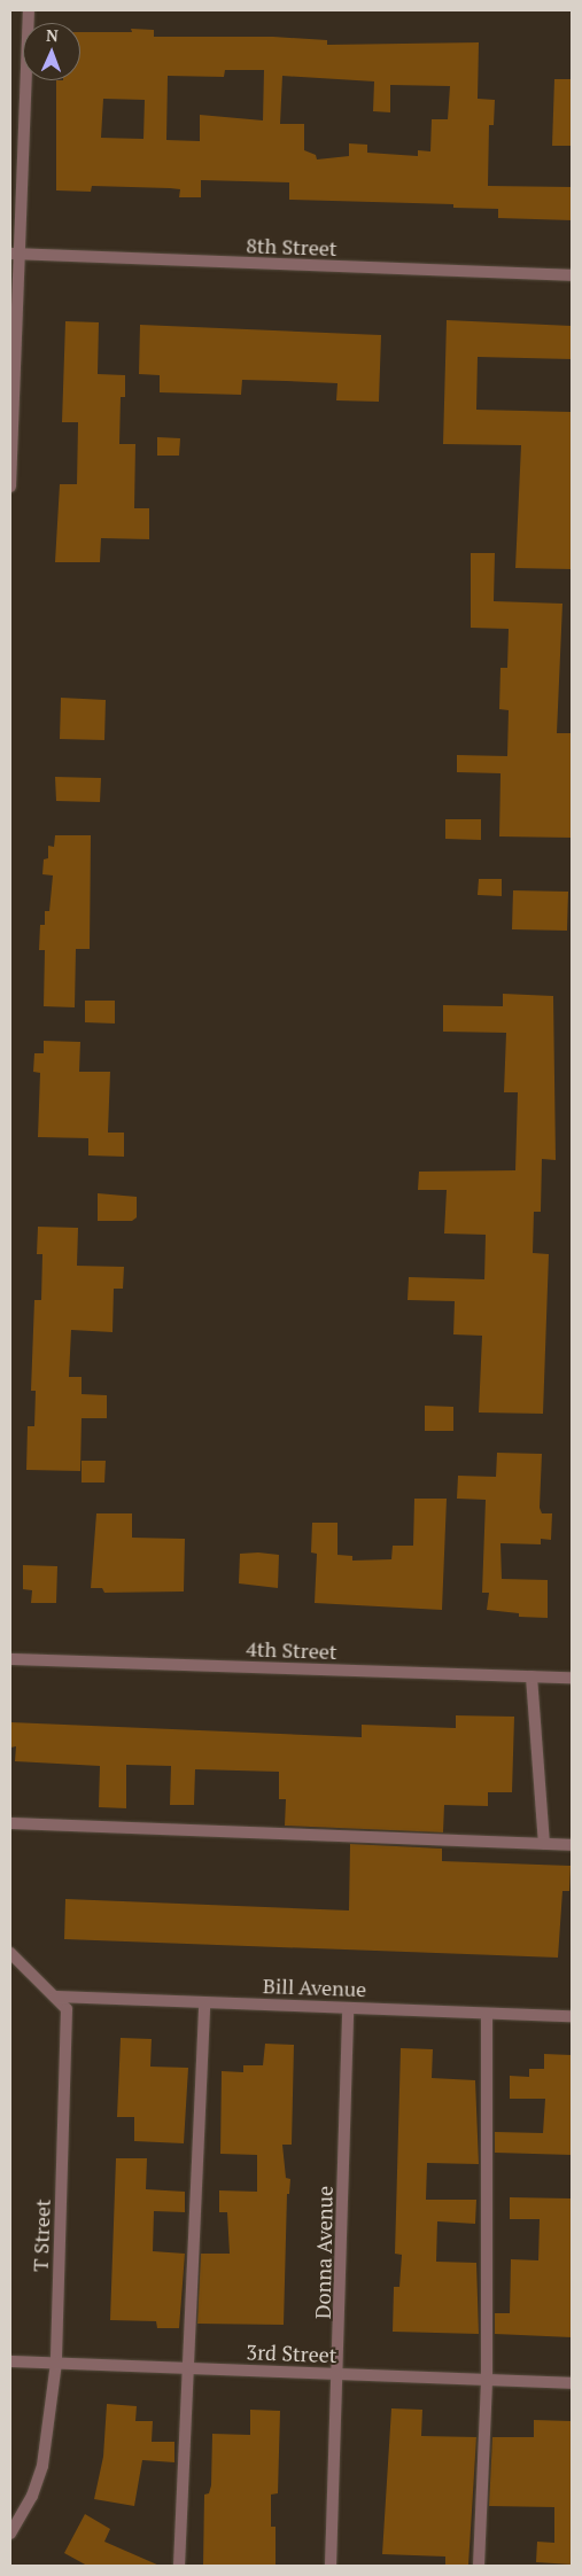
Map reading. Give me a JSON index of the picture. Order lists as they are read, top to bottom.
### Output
{
  "streets": {
    "street": [
      "8th Street",
      "4th Street",
      "Bill Avenue",
      "T Street",
      "Donna Avenue",
      "3rd Street"
    ]
  },
  "crossings": [
    ["Bill Avenue", "T Street"],
    ["Bill Avenue", "Donna Avenue"],
    ["T Street", "3rd Street"],
    ["Donna Avenue", "3rd Street"]
  ],
  "north": "top"
}
